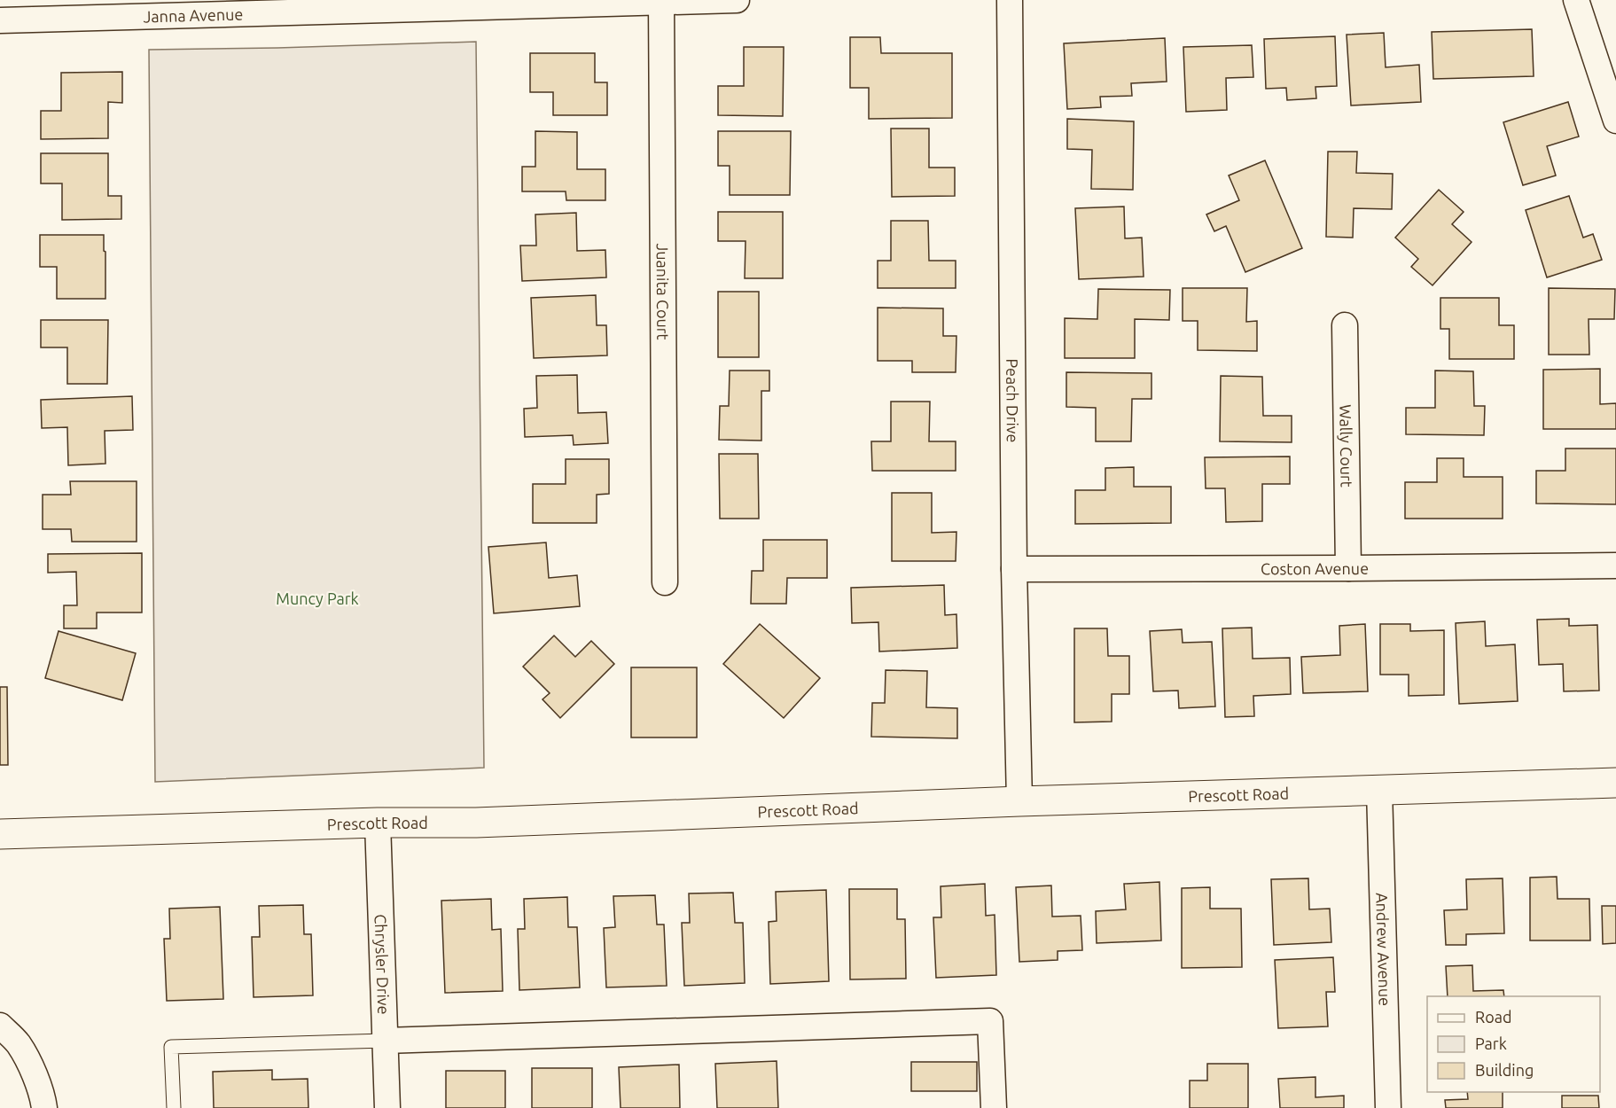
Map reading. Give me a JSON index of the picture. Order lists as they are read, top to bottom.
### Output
{
  "streets": {
    "main road": ["Prescott Road"],
    "street": [
      "Janna Avenue",
      "Juanita Court",
      "Peach Drive",
      "Wally Court",
      "Coston Avenue",
      "Andrew Avenue",
      "Chrysler Drive"
    ]
  },
  "crossings": [
    ["Janna Avenue", "Juanita Court"],
    ["Peach Drive", "Coston Avenue"],
    ["Peach Drive", "Prescott Road"],
    ["Wally Court", "Coston Avenue"],
    ["Prescott Road", "Andrew Avenue"],
    ["Prescott Road", "Chrysler Drive"]
  ],
  "parks": ["Muncy Park"],
  "legend": ["Road", "Park", "Building"]
}
